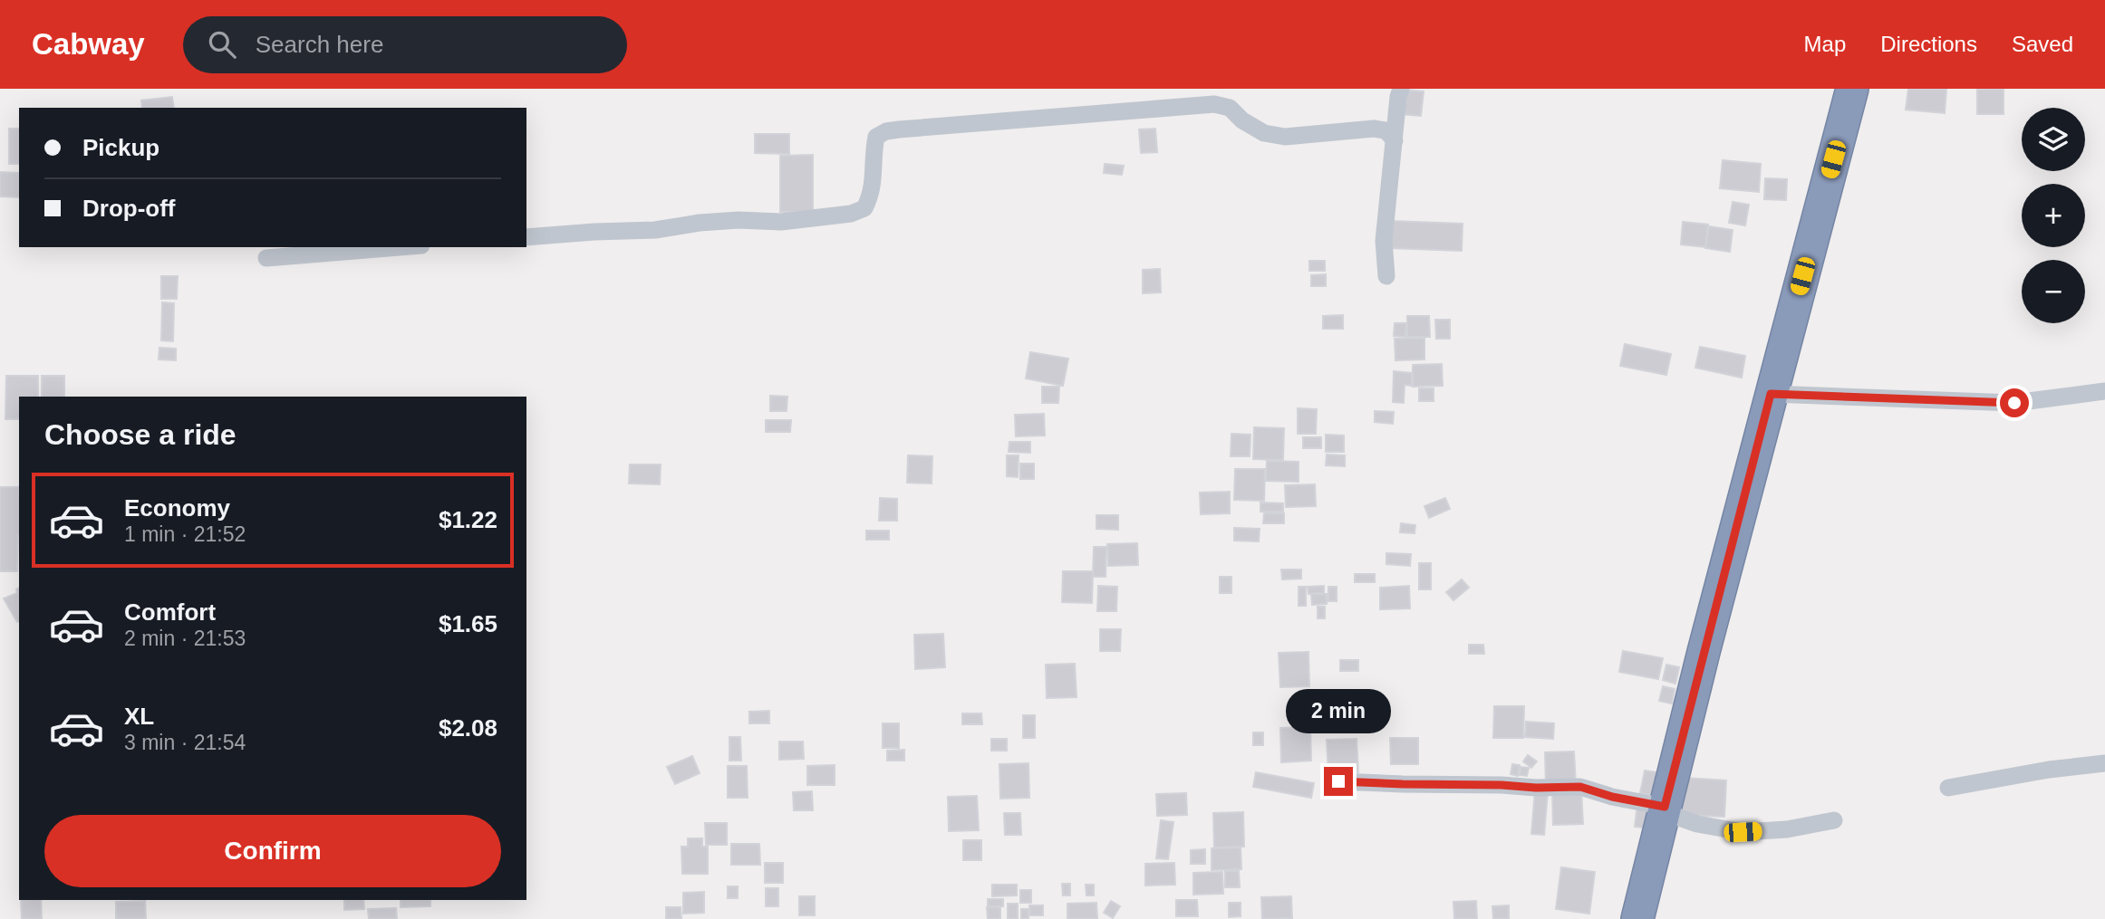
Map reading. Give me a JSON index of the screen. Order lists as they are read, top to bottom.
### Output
{
  "page": {
    "header": "Cabway",
    "search": "Search here",
    "nav": ["Map", "Directions", "Saved"],
    "map_buttons": ["+", "−"],
    "banner": ["Pickup", "Drop-off"],
    "heading": "Choose a ride",
    "list": [
      {
        "name": "Economy",
        "note": "1 min · 21:52",
        "value": "$1.22"
      },
      {
        "name": "Comfort",
        "note": "2 min · 21:53",
        "value": "$1.65"
      },
      {
        "name": "XL",
        "note": "3 min · 21:54",
        "value": "$2.08"
      }
    ],
    "bubble": "2 min",
    "buttons": "Confirm"
  }
}
